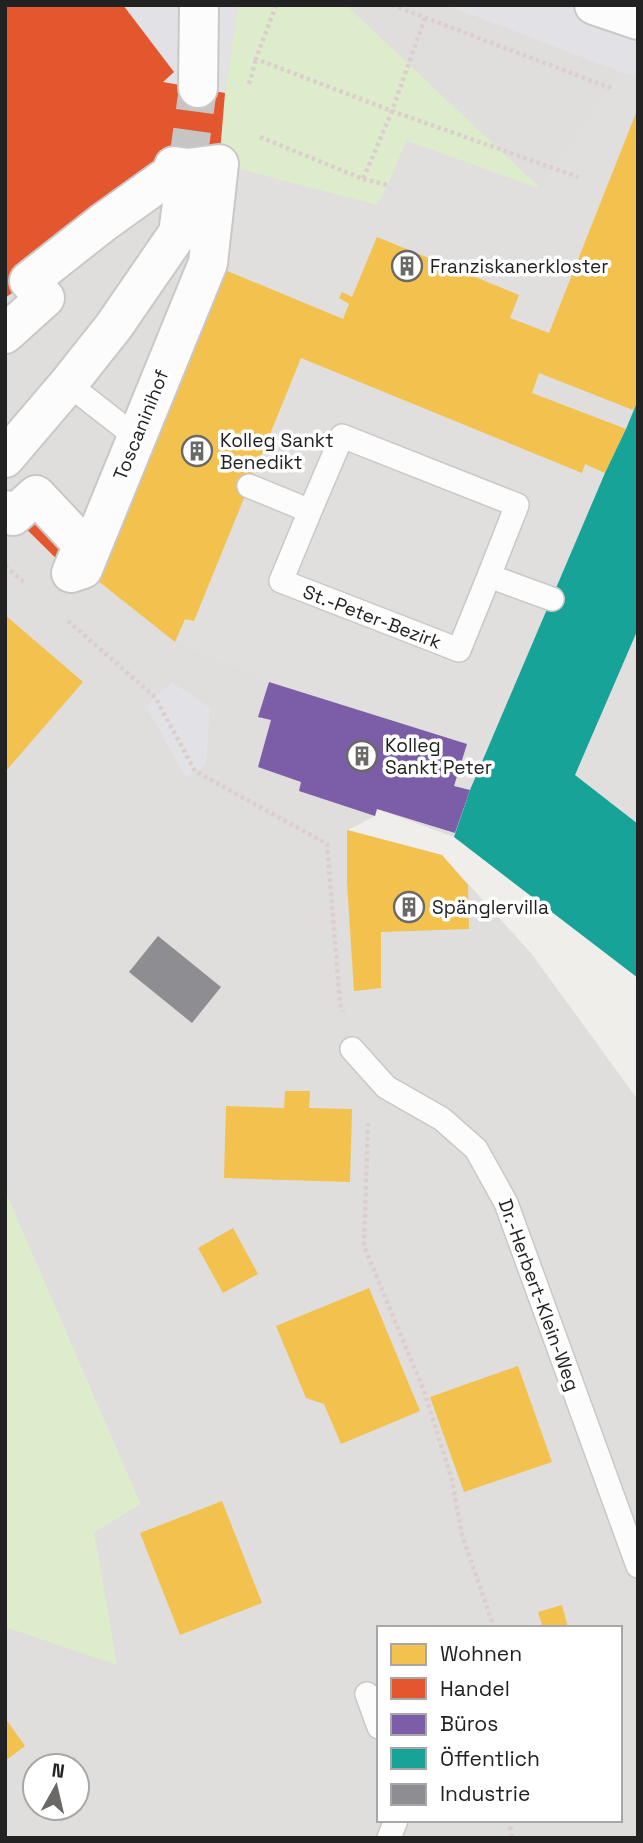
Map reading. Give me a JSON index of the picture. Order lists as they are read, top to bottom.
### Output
{
  "streets": {
    "street": ["Toscaninihof"],
    "lane": ["St.-Peter-Bezirk", "Dr.-Herbert-Klein-Weg"]
  },
  "places": {
    "building": [
      "Franziskanerkloster",
      "Kolleg Sankt Benedikt",
      "Kolleg Sankt Peter",
      "Spänglervilla"
    ]
  },
  "legend": [
    "Wohnen",
    "Handel",
    "Büros",
    "Öffentlich",
    "Industrie"
  ],
  "north": "top"
}
